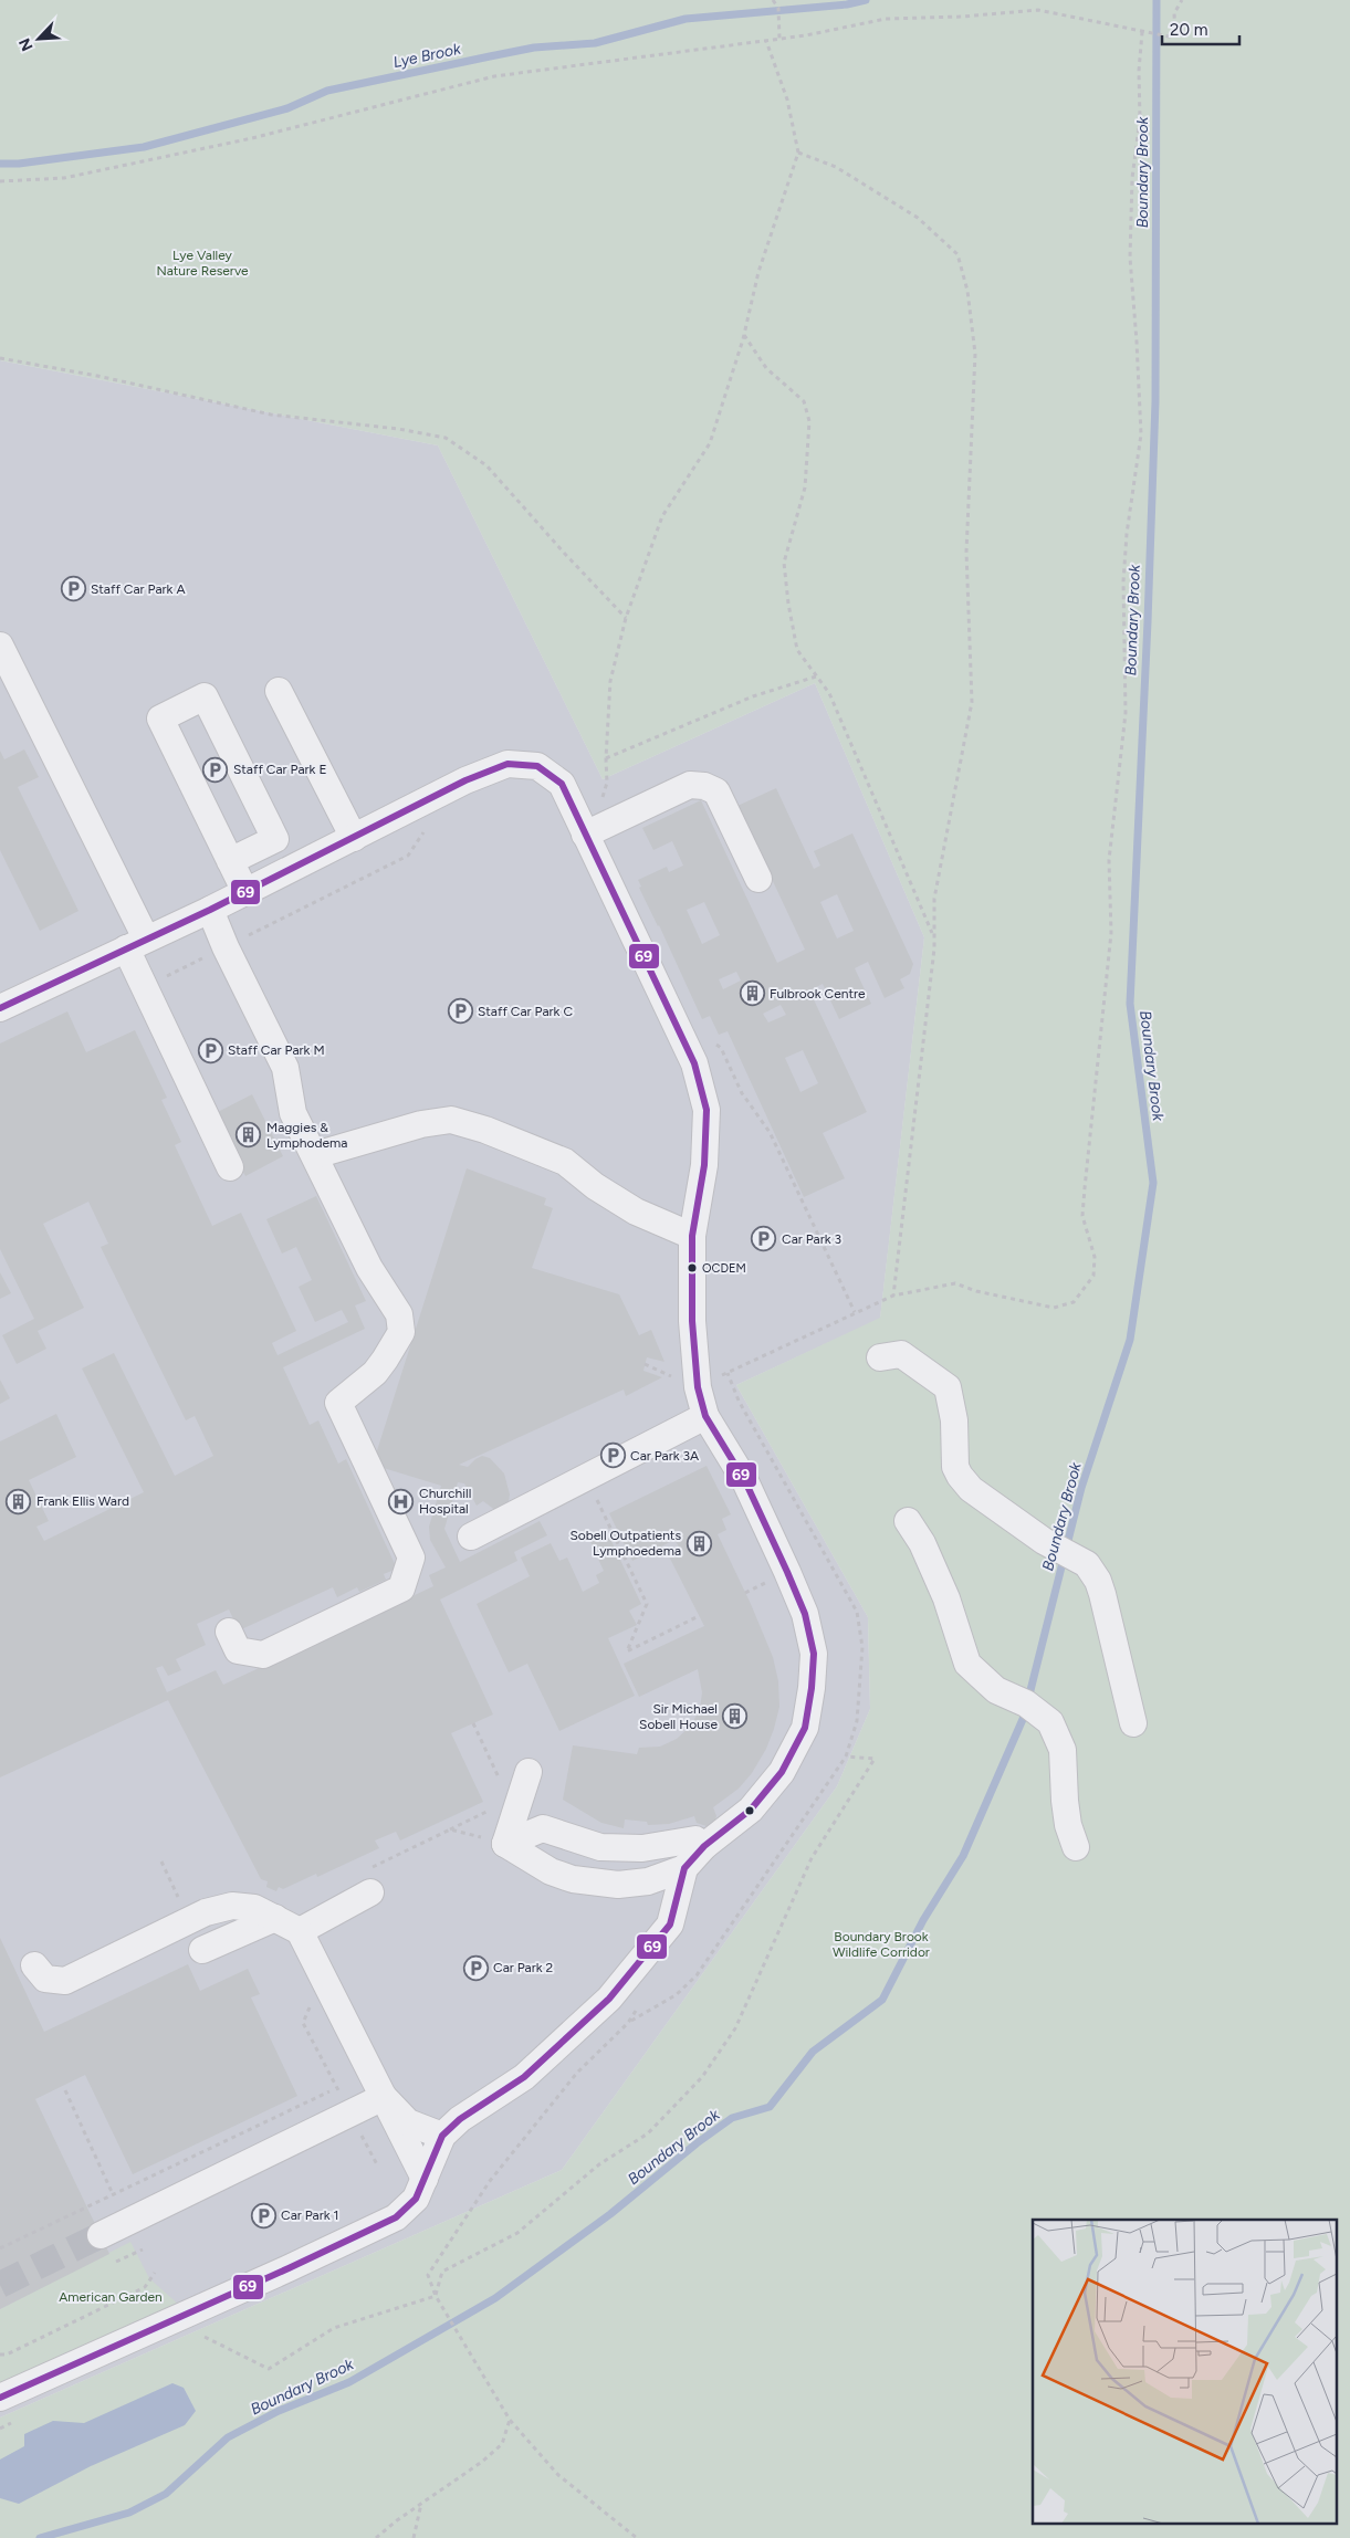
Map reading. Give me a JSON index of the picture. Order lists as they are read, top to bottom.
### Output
{
  "water": ["Lye Brook", "Boundary Brook"],
  "parks": ["Lye Valley Nature Reserve", "Boundary Brook Wildlife Corridor", "American Garden"],
  "places": {
    "parking": [
      "Staff Car Park A",
      "Staff Car Park E",
      "Staff Car Park C",
      "Staff Car Park M",
      "Car Park 3",
      "Car Park 3A",
      "Car Park 2",
      "Car Park 1"
    ],
    "building": [
      "Fulbrook Centre",
      "Maggies & Lymphodema",
      "Frank Ellis Ward",
      "Sobell Outpatients Lymphoedema",
      "Sir Michael Sobell House"
    ],
    "other": ["OCDEM"],
    "hospital": ["Churchill Hospital"]
  },
  "lines": ["transit line 69"],
  "scale_bar": "20 m",
  "north": "bottom left"
}
